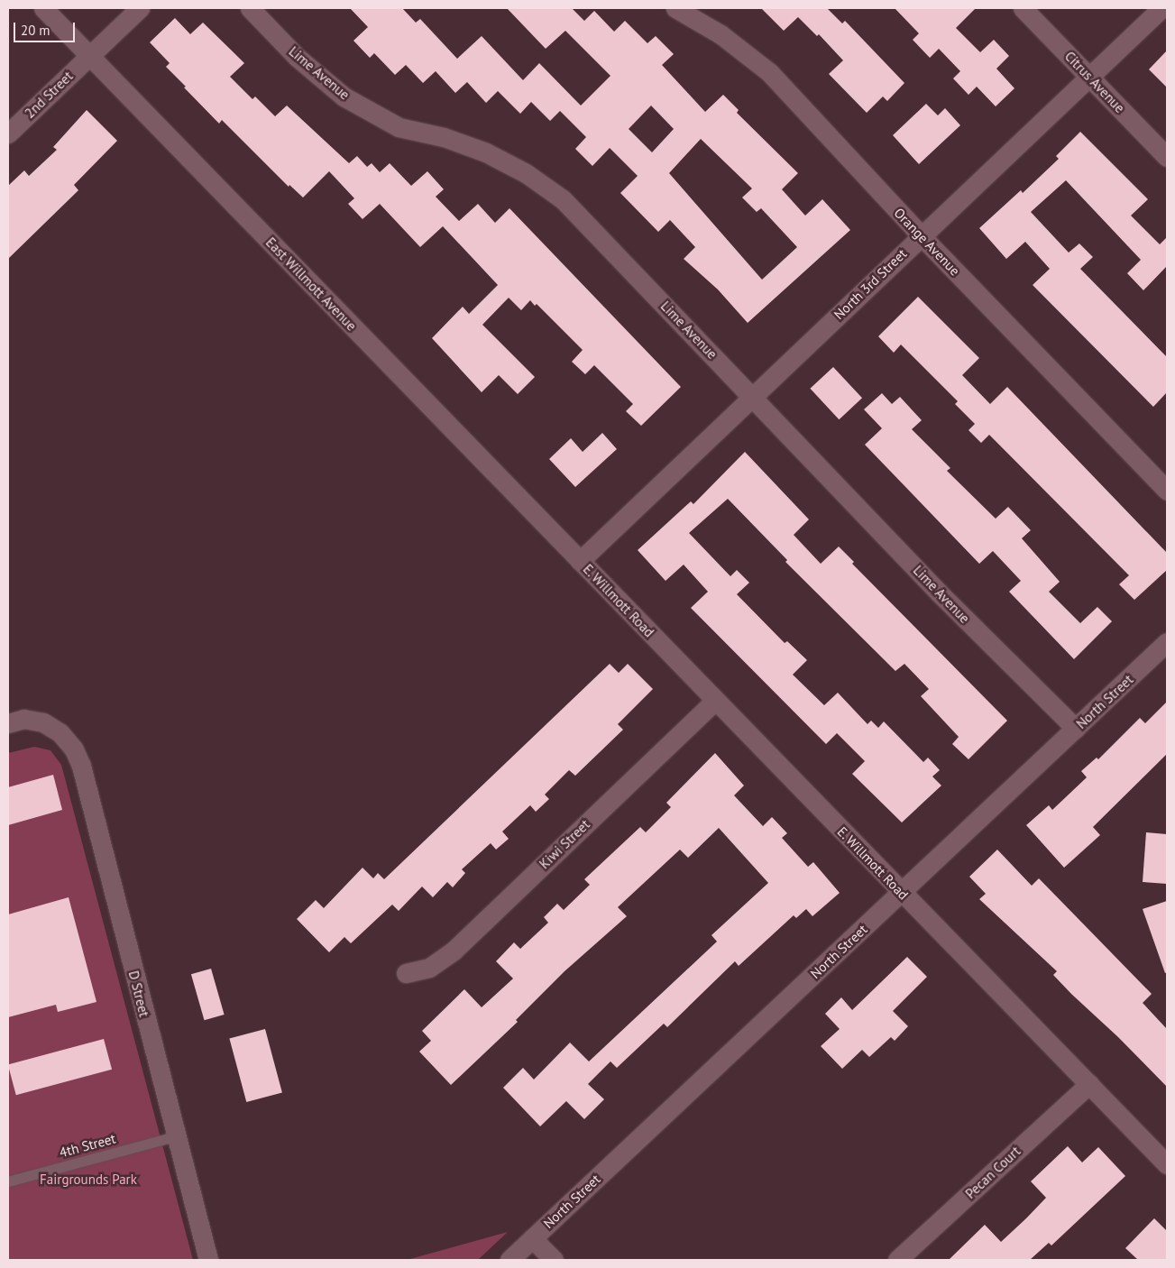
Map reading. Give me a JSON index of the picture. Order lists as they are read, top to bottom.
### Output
{
  "streets": {
    "street": [
      "Lime Avenue",
      "Citrus Avenue",
      "2nd Street",
      "Orange Avenue",
      "East Willmott Avenue",
      "North 3rd Street",
      "E. Willmott Road",
      "North Street",
      "Kiwi Street",
      "D Street",
      "Pecan Court"
    ],
    "lane": ["4th Street"]
  },
  "crossings": [
    ["Lime Avenue", "North 3rd Street"],
    ["Lime Avenue", "North Street"],
    ["Citrus Avenue", "North 3rd Street"],
    ["2nd Street", "East Willmott Avenue"],
    ["Orange Avenue", "North 3rd Street"],
    ["East Willmott Avenue", "North 3rd Street"],
    ["East Willmott Avenue", "E. Willmott Road"],
    ["North 3rd Street", "E. Willmott Road"],
    ["E. Willmott Road", "North Street"],
    ["E. Willmott Road", "Kiwi Street"],
    ["E. Willmott Road", "Pecan Court"],
    ["D Street", "4th Street"]
  ],
  "parks": ["Fairgrounds Park"],
  "scale_bar": "20 m"
}
